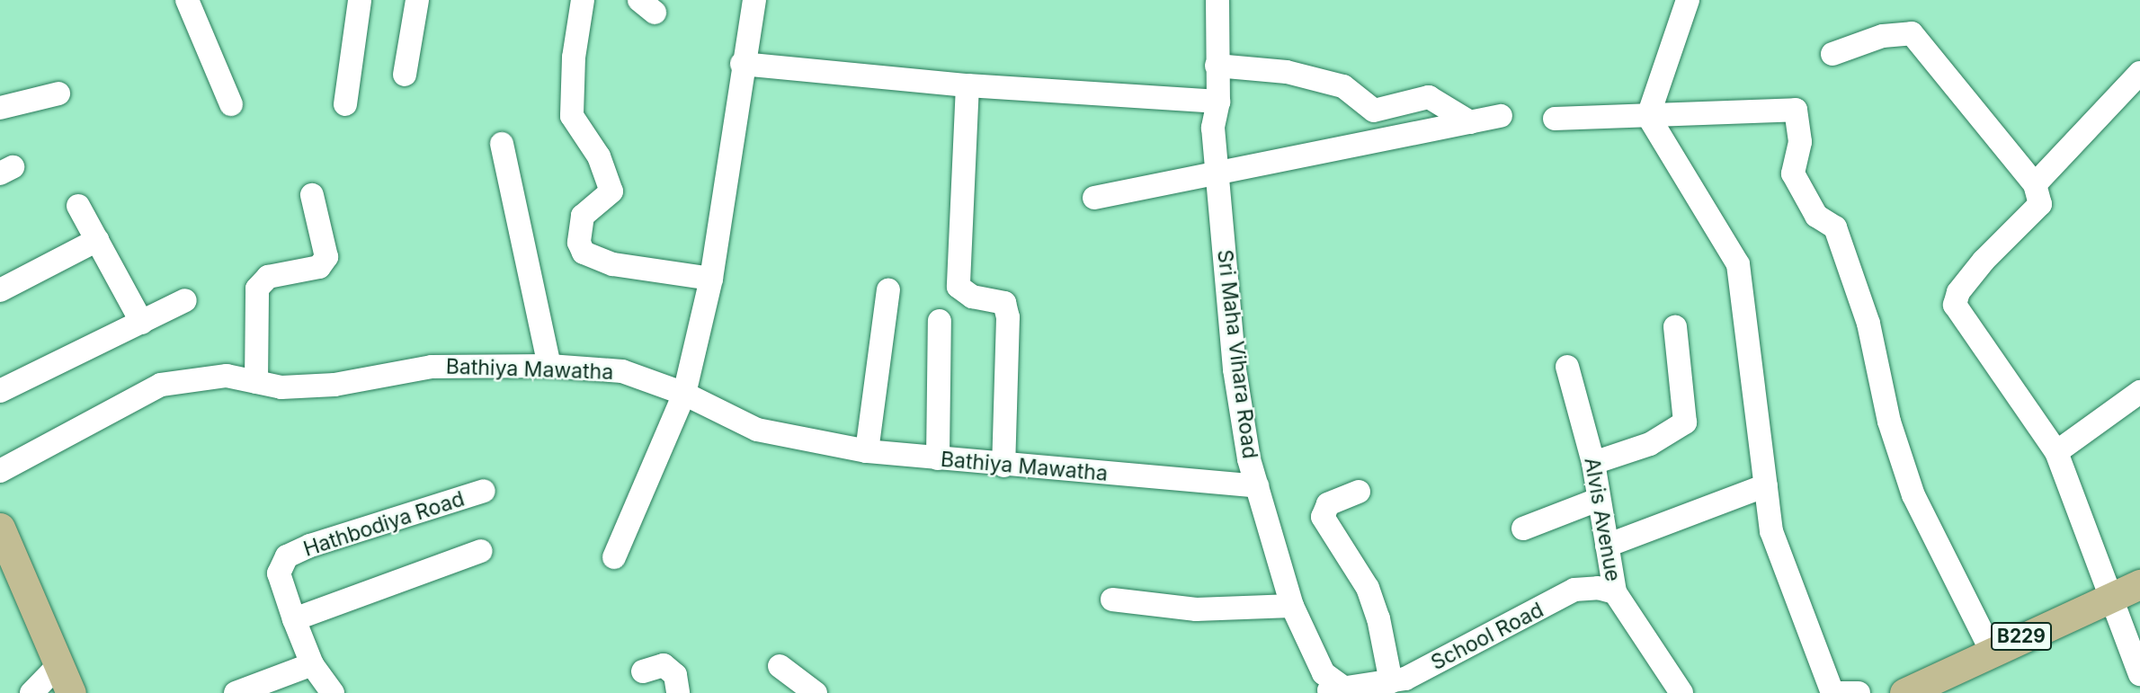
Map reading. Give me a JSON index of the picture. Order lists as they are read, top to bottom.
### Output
{
  "streets": {
    "main road": ["B229"],
    "street": [
      "Sri Maha Vihara Road",
      "Bathiya Mawatha",
      "Alvis Avenue",
      "Hathbodiya Road",
      "School Road"
    ]
  },
  "crossings": [
    ["Sri Maha Vihara Road", "Bathiya Mawatha"],
    ["Sri Maha Vihara Road", "School Road"],
    ["Alvis Avenue", "School Road"]
  ]
}
